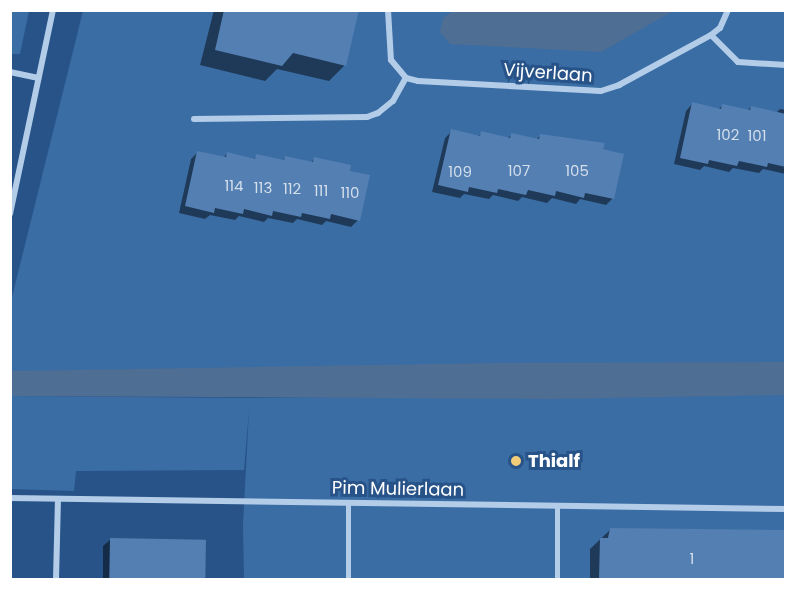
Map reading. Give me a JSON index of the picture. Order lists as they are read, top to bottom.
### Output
{
  "streets": {
    "street": ["Vijverlaan", "Pim Mulierlaan"]
  },
  "places": ["Thialf"],
  "house_numbers": [
    "102",
    "101",
    "107",
    "105",
    "109",
    "114",
    "113",
    "112",
    "111",
    "110",
    "1"
  ]
}
